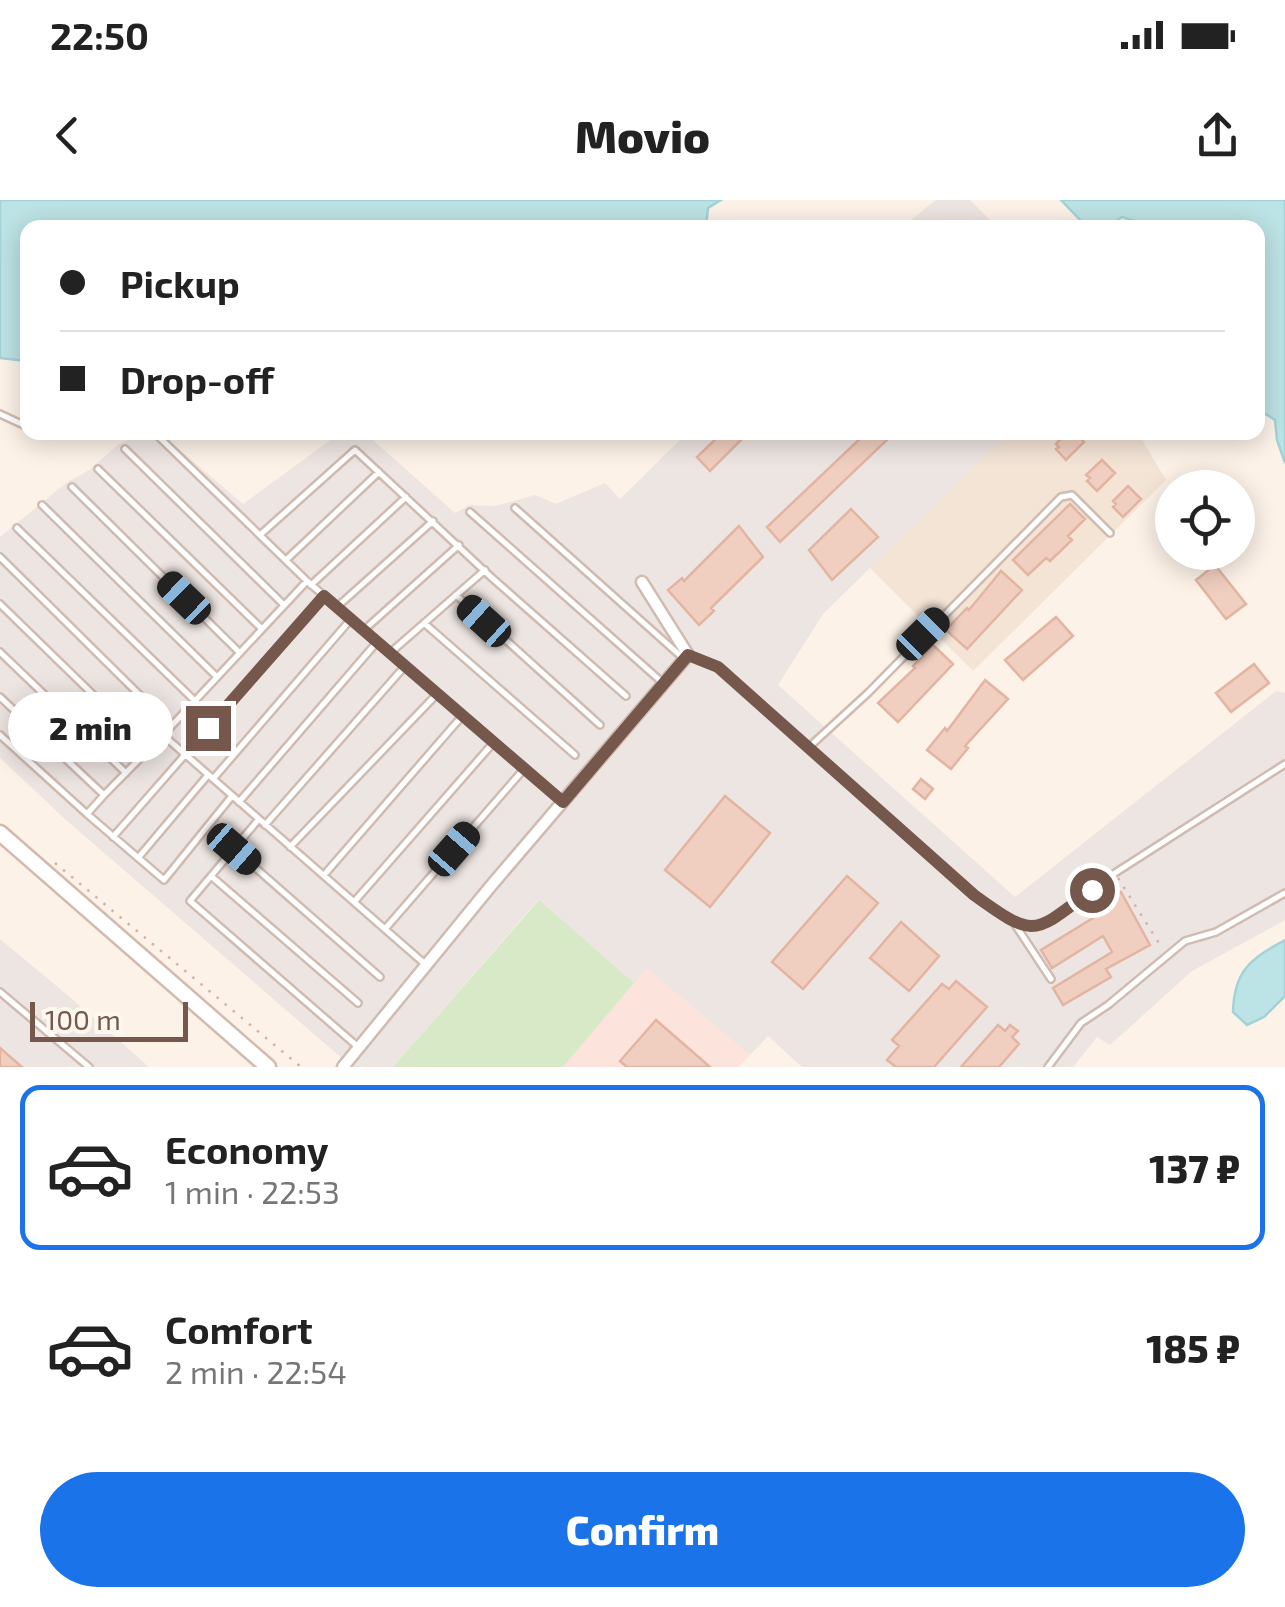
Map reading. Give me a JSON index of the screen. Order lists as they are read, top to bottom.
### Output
{
  "scale_bar": "100 m",
  "page": {
    "status": "22:50",
    "header": "Movio",
    "banner": ["Pickup", "Drop-off"],
    "bubble": "2 min",
    "scale": "100 m",
    "list": [
      {
        "name": "Economy",
        "note": "1 min · 22:53",
        "value": "137 ₽"
      },
      {
        "name": "Comfort",
        "note": "2 min · 22:54",
        "value": "185 ₽"
      }
    ],
    "buttons": "Confirm"
  }
}
